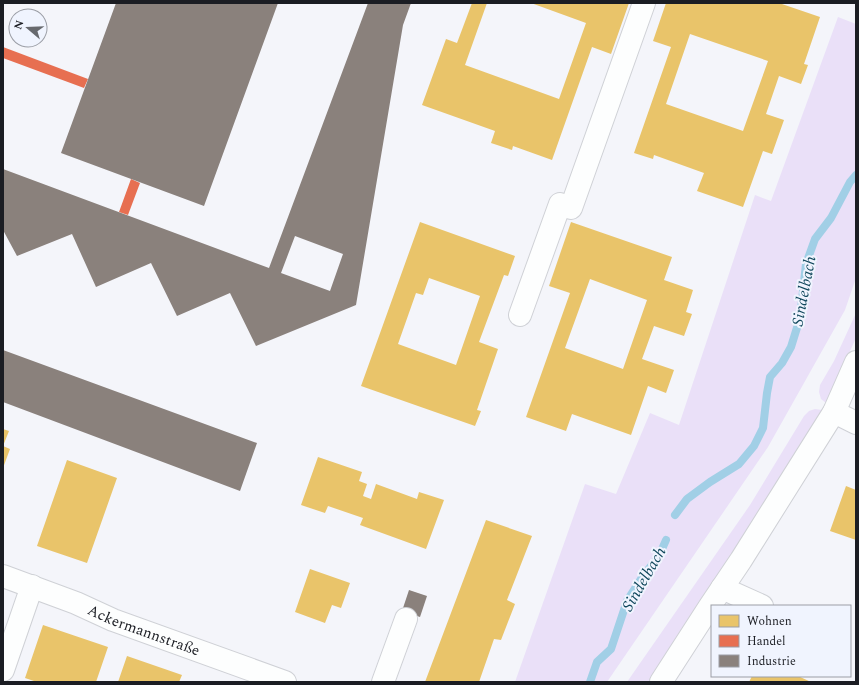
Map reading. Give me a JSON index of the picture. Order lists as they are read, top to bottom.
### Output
{
  "streets": {
    "street": ["Ackermannstraße"]
  },
  "water": ["Sindelbach"],
  "legend": ["Wohnen", "Handel", "Industrie"],
  "north": "left"
}
